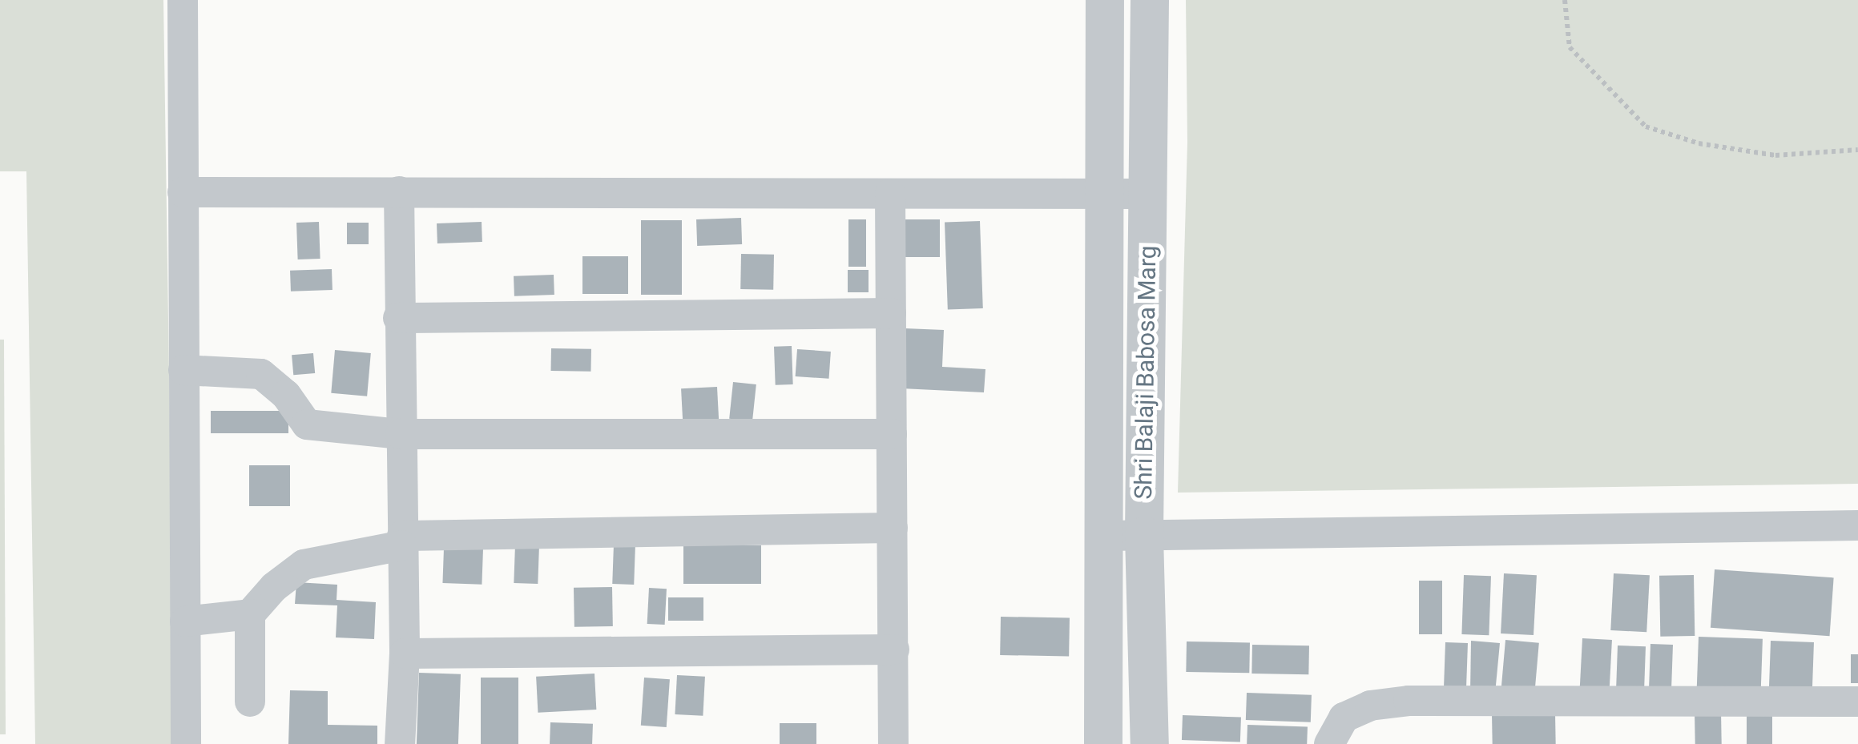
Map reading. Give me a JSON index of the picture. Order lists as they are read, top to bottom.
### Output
{
  "streets": {
    "street": ["Shri Balaji Babosa Marg"]
  }
}
